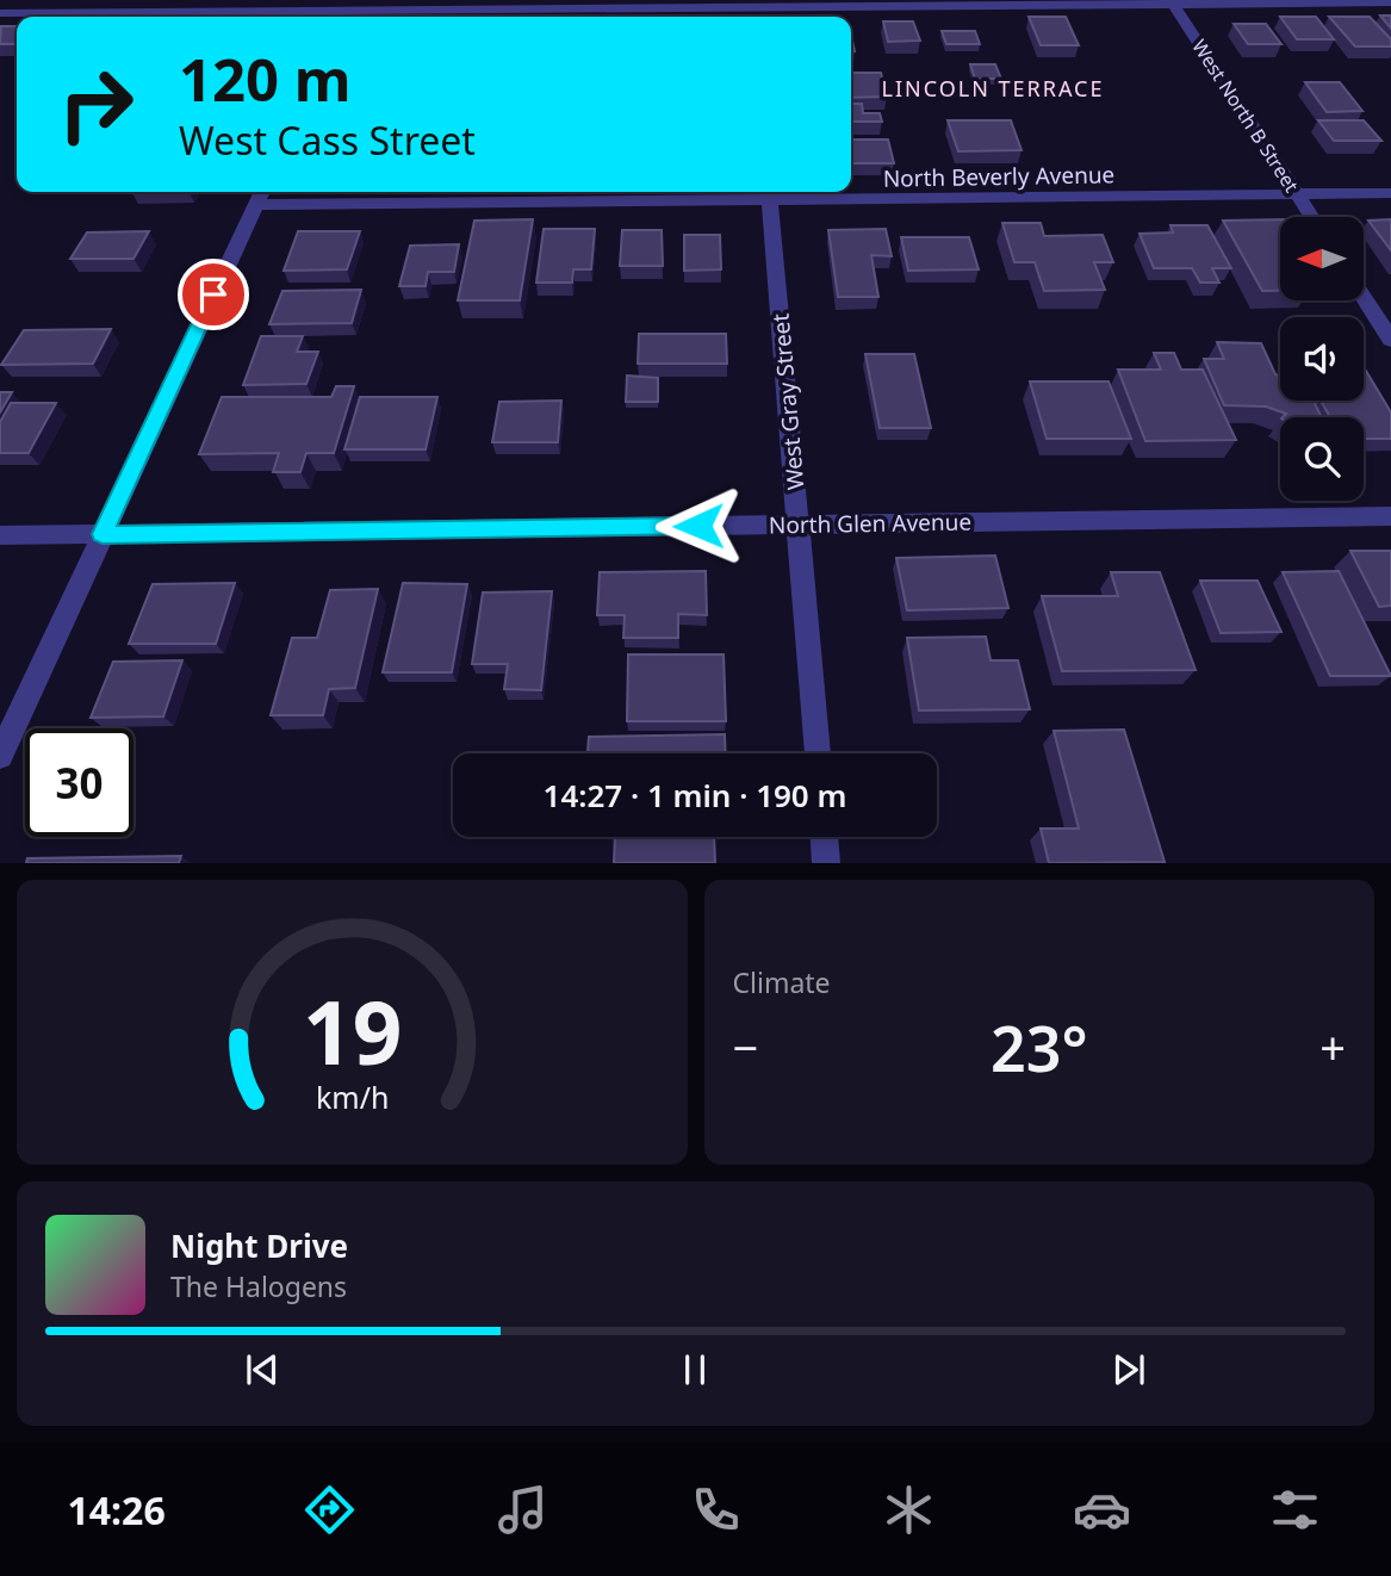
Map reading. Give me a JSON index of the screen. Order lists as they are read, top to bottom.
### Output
{
  "streets": {
    "street": [
      "West North B Street",
      "North Beverly Avenue",
      "West Gray Street",
      "North Glen Avenue"
    ]
  },
  "crossings": [
    ["West North B Street", "North Beverly Avenue"],
    ["North Beverly Avenue", "West Gray Street"],
    ["West Gray Street", "North Glen Avenue"]
  ],
  "districts": ["LINCOLN TERRACE"],
  "north": "left",
  "page": {
    "turn": ["120 m", "West Cass Street"],
    "limit": "30",
    "trip": "14:27 · 1 min · 190 m",
    "tile": "Climate",
    "heat": ["−", "23°", "+"],
    "song": ["Night Drive", "The Halogens"],
    "tabs": "14:26",
    "gauge": ["19", "km/h"]
  }
}
